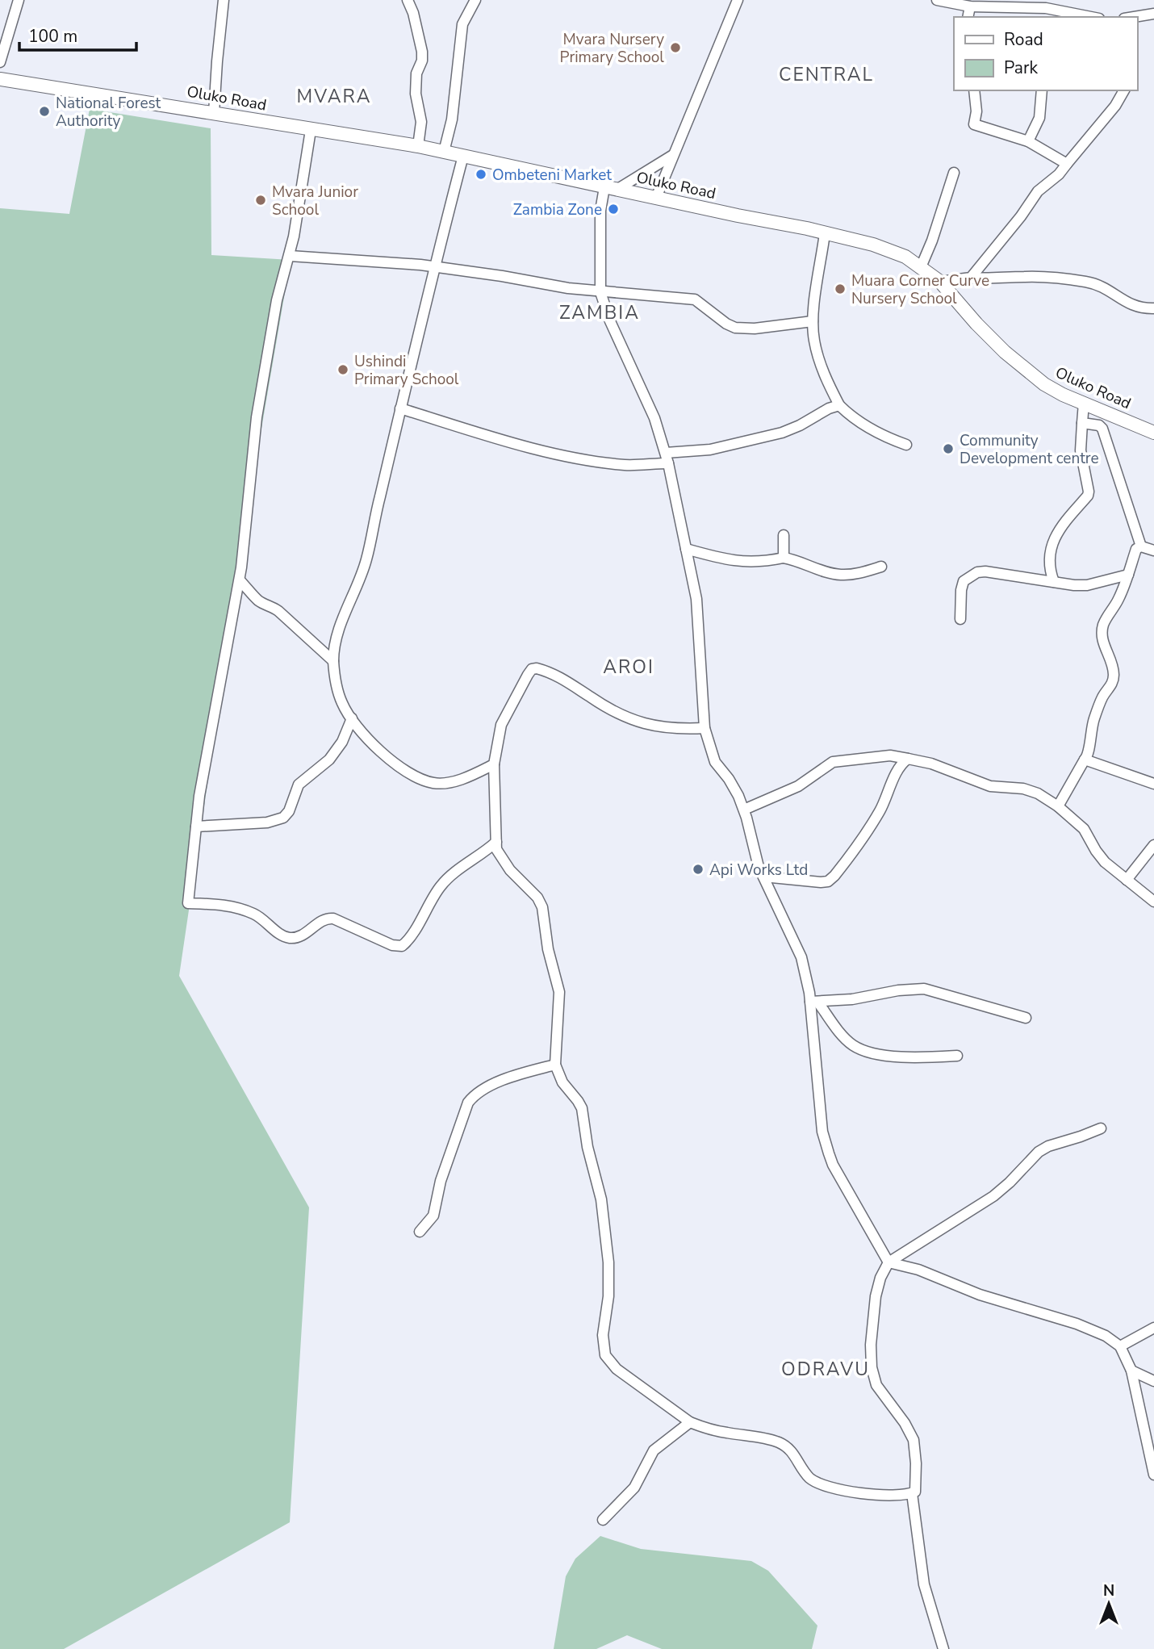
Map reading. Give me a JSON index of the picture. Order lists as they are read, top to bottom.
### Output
{
  "streets": {
    "main road": ["Oluko Road"]
  },
  "districts": [
    "CENTRAL",
    "MVARA",
    "ZAMBIA",
    "AROI",
    "ODRAVU"
  ],
  "places": [
    "Mvara Nursery Primary School",
    "National Forest Authority",
    "Ombeteni Market",
    "Mvara Junior School",
    "Zambia Zone",
    "Muara Corner Curve Nursery School",
    "Ushindi Primary School",
    "Community Development centre",
    "Api Works Ltd"
  ],
  "legend": ["Road", "Park"],
  "scale_bar": "100 m",
  "north": "top"
}
